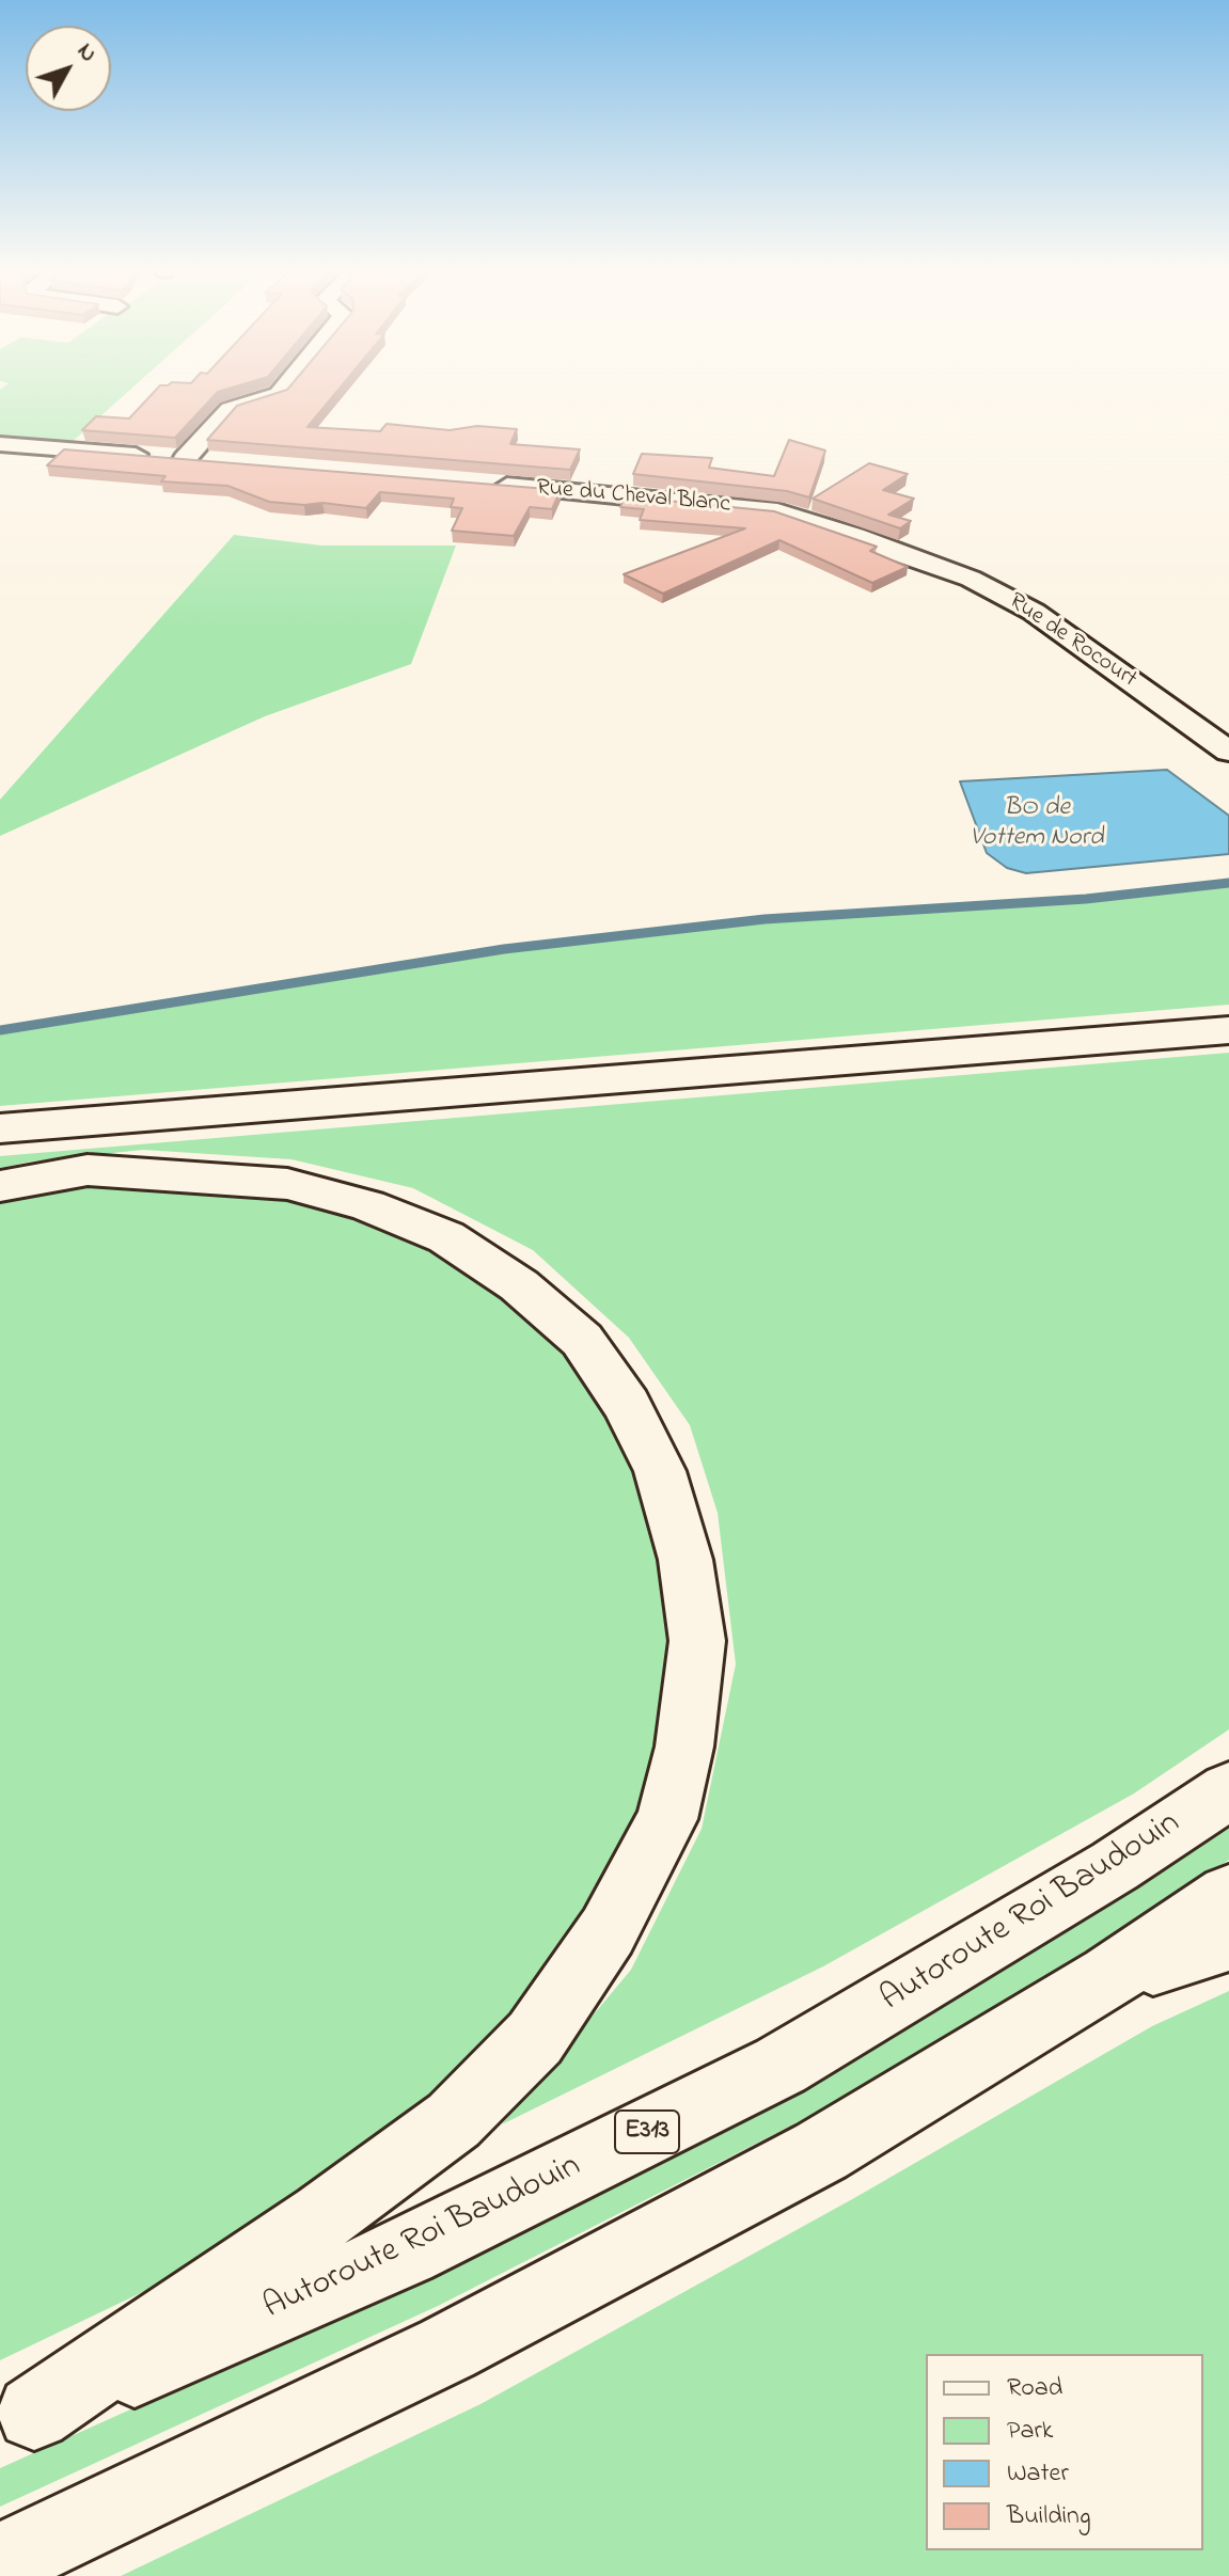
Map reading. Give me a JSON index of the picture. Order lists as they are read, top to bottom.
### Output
{
  "streets": {
    "highway": ["Autoroute Roi Baudouin", "E313"],
    "street": ["Rue du Cheval Blanc", "Rue de Rocourt"]
  },
  "crossings": [
    ["Rue du Cheval Blanc", "Rue de Rocourt"]
  ],
  "water": ["BO de Vottem Nord"],
  "legend": [
    "Road",
    "Park",
    "Water",
    "Building"
  ],
  "north": "top right"
}
